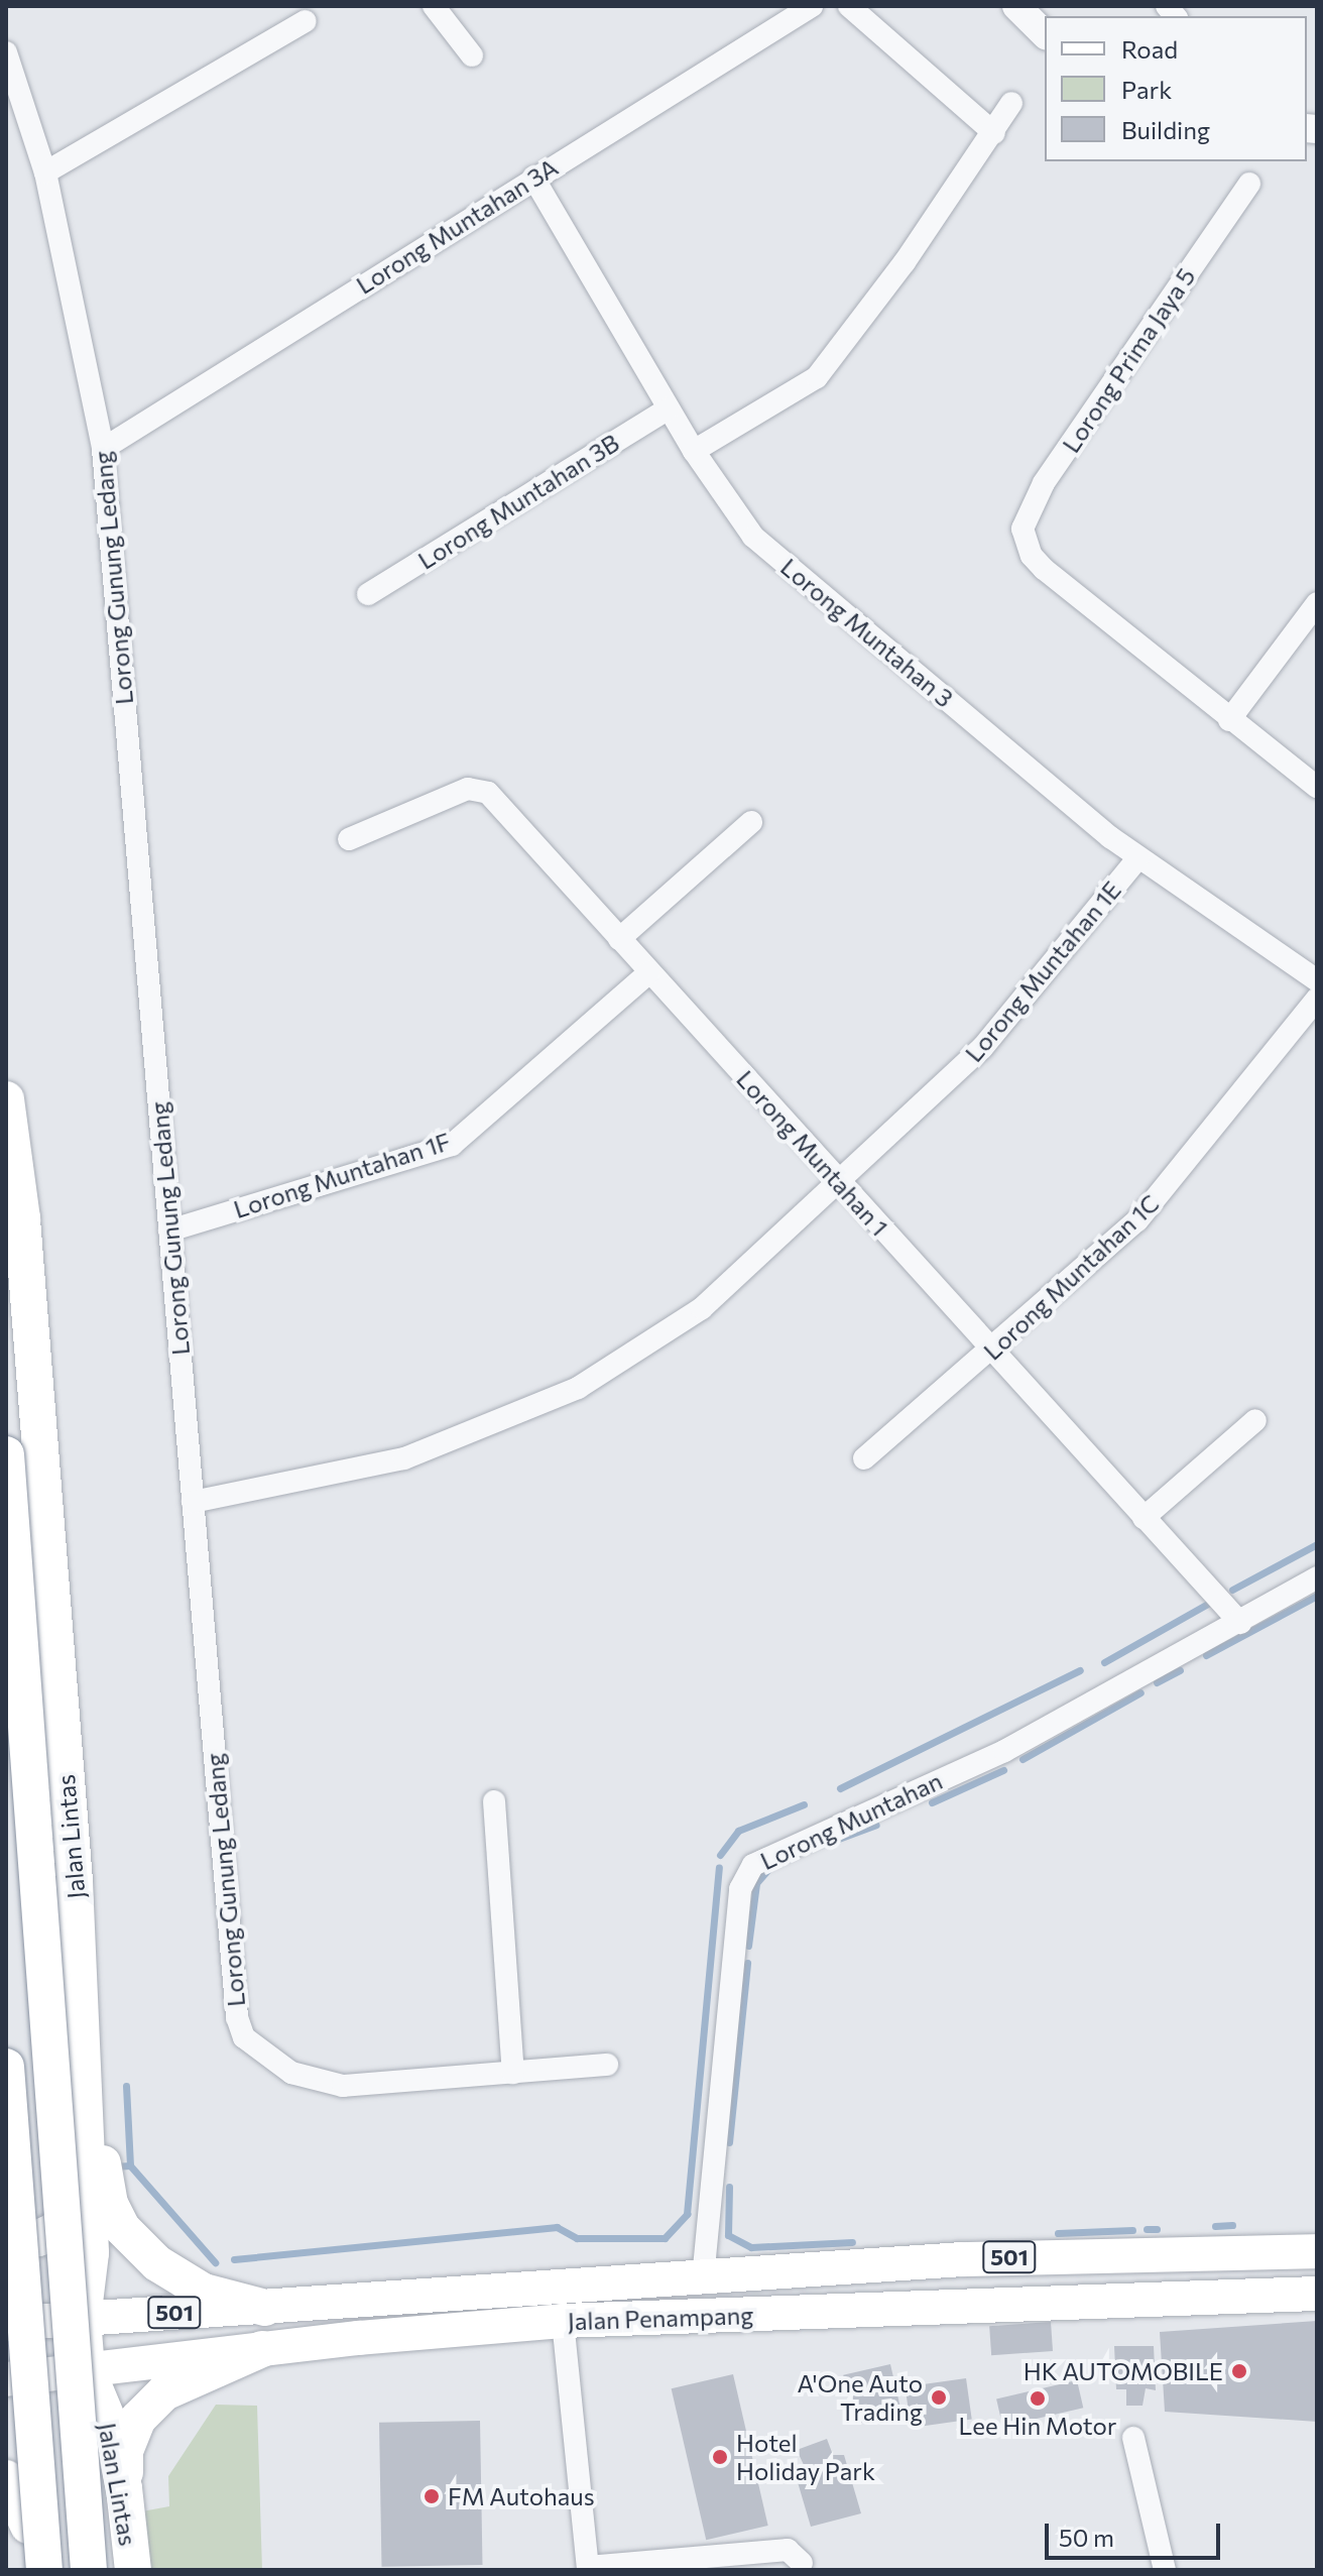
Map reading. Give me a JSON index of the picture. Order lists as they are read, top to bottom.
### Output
{
  "streets": {
    "highway": ["Jalan Lintas"],
    "main road": ["501", "Jalan Penampang"],
    "street": [
      "Lorong Muntahan 3A",
      "Lorong Prima Jaya 5",
      "Lorong Muntahan 3B",
      "Lorong Gunung Ledang",
      "Lorong Muntahan 3",
      "Lorong Muntahan 1E",
      "Lorong Muntahan 1",
      "Lorong Muntahan 1F",
      "Lorong Muntahan 1C",
      "Lorong Muntahan"
    ]
  },
  "crossings": [
    ["Lorong Muntahan 3A", "Lorong Gunung Ledang"],
    ["Lorong Muntahan 3A", "Lorong Muntahan 3"],
    ["Lorong Muntahan 3B", "Lorong Muntahan 3"],
    ["Lorong Gunung Ledang", "Lorong Muntahan 1E"],
    ["Lorong Gunung Ledang", "Lorong Muntahan 1F"],
    ["Lorong Muntahan 3", "Lorong Muntahan 1E"],
    ["Lorong Muntahan 1E", "Lorong Muntahan 1"],
    ["Lorong Muntahan 1", "Lorong Muntahan 1F"],
    ["Lorong Muntahan 1", "Lorong Muntahan 1C"],
    ["Lorong Muntahan 1", "Lorong Muntahan"],
    ["Lorong Muntahan", "Jalan Penampang"],
    ["Jalan Lintas", "Jalan Penampang"]
  ],
  "places": [
    "HK AUTOMOBILE",
    "A'One Auto Trading",
    "Lee Hin Motor",
    "Hotel Holiday Park",
    "FM Autohaus"
  ],
  "legend": ["Road", "Park", "Building"],
  "scale_bar": "50 m"
}
